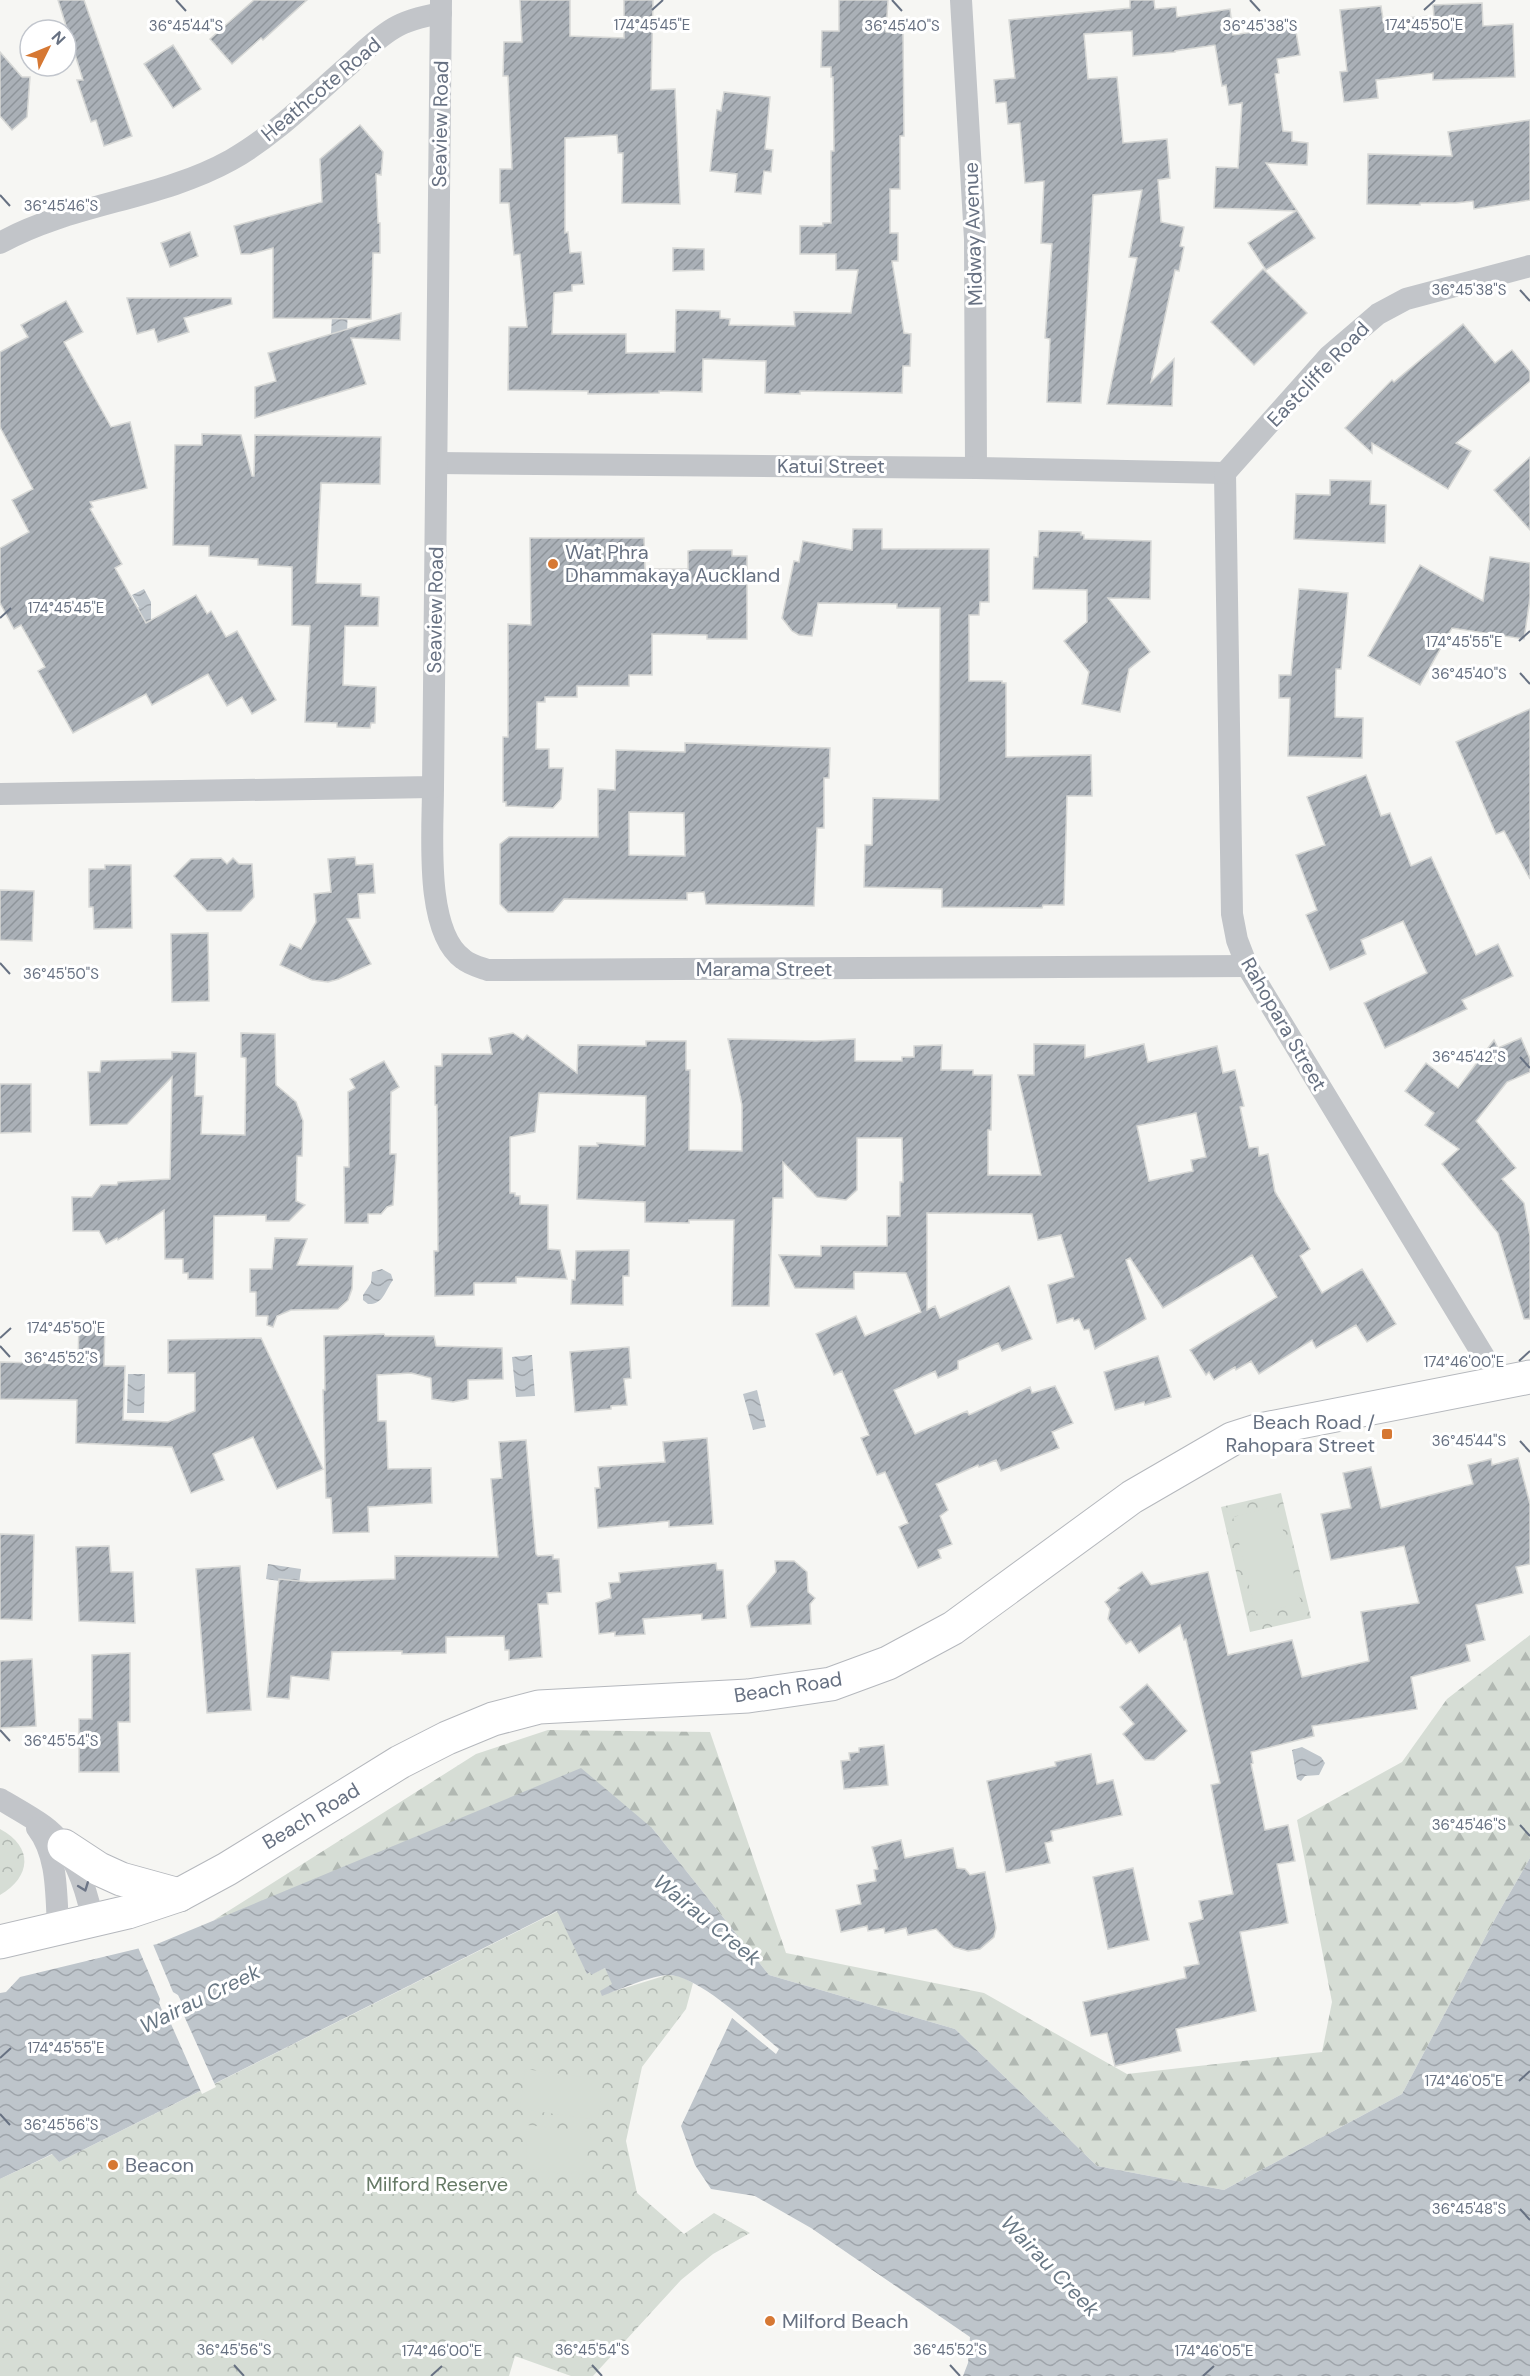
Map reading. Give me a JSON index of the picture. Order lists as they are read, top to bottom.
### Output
{
  "streets": {
    "main road": ["Beach Road"],
    "street": [
      "Heathcote Road",
      "Seaview Road",
      "Midway Avenue",
      "Eastcliffe Road",
      "Katui Street",
      "Marama Street",
      "Rahopara Street"
    ]
  },
  "crossings": [
    ["Heathcote Road", "Seaview Road"],
    ["Seaview Road", "Katui Street"],
    ["Seaview Road", "Marama Street"],
    ["Midway Avenue", "Katui Street"],
    ["Eastcliffe Road", "Katui Street"],
    ["Eastcliffe Road", "Rahopara Street"],
    ["Katui Street", "Rahopara Street"],
    ["Marama Street", "Rahopara Street"],
    ["Rahopara Street", "Beach Road"]
  ],
  "water": ["Wairau Creek"],
  "parks": ["Milford Reserve"],
  "places": {
    "other": ["Wat Phra Dhammakaya Auckland", "Beacon", "Milford Beach"],
    "transit": ["Beach Road / Rahopara Street"]
  },
  "north": "top right",
  "coordinates": [
    "174°45'45\"E",
    "174°45'50\"E",
    "36°45'44\"S",
    "36°45'40\"S",
    "36°45'38\"S",
    "36°45'46\"S",
    "174°45'55\"E",
    "36°45'50\"S",
    "36°45'42\"S",
    "36°45'52\"S",
    "174°46'00\"E",
    "36°45'54\"S",
    "174°46'05\"E",
    "36°45'56\"S",
    "36°45'48\"S"
  ]
}
